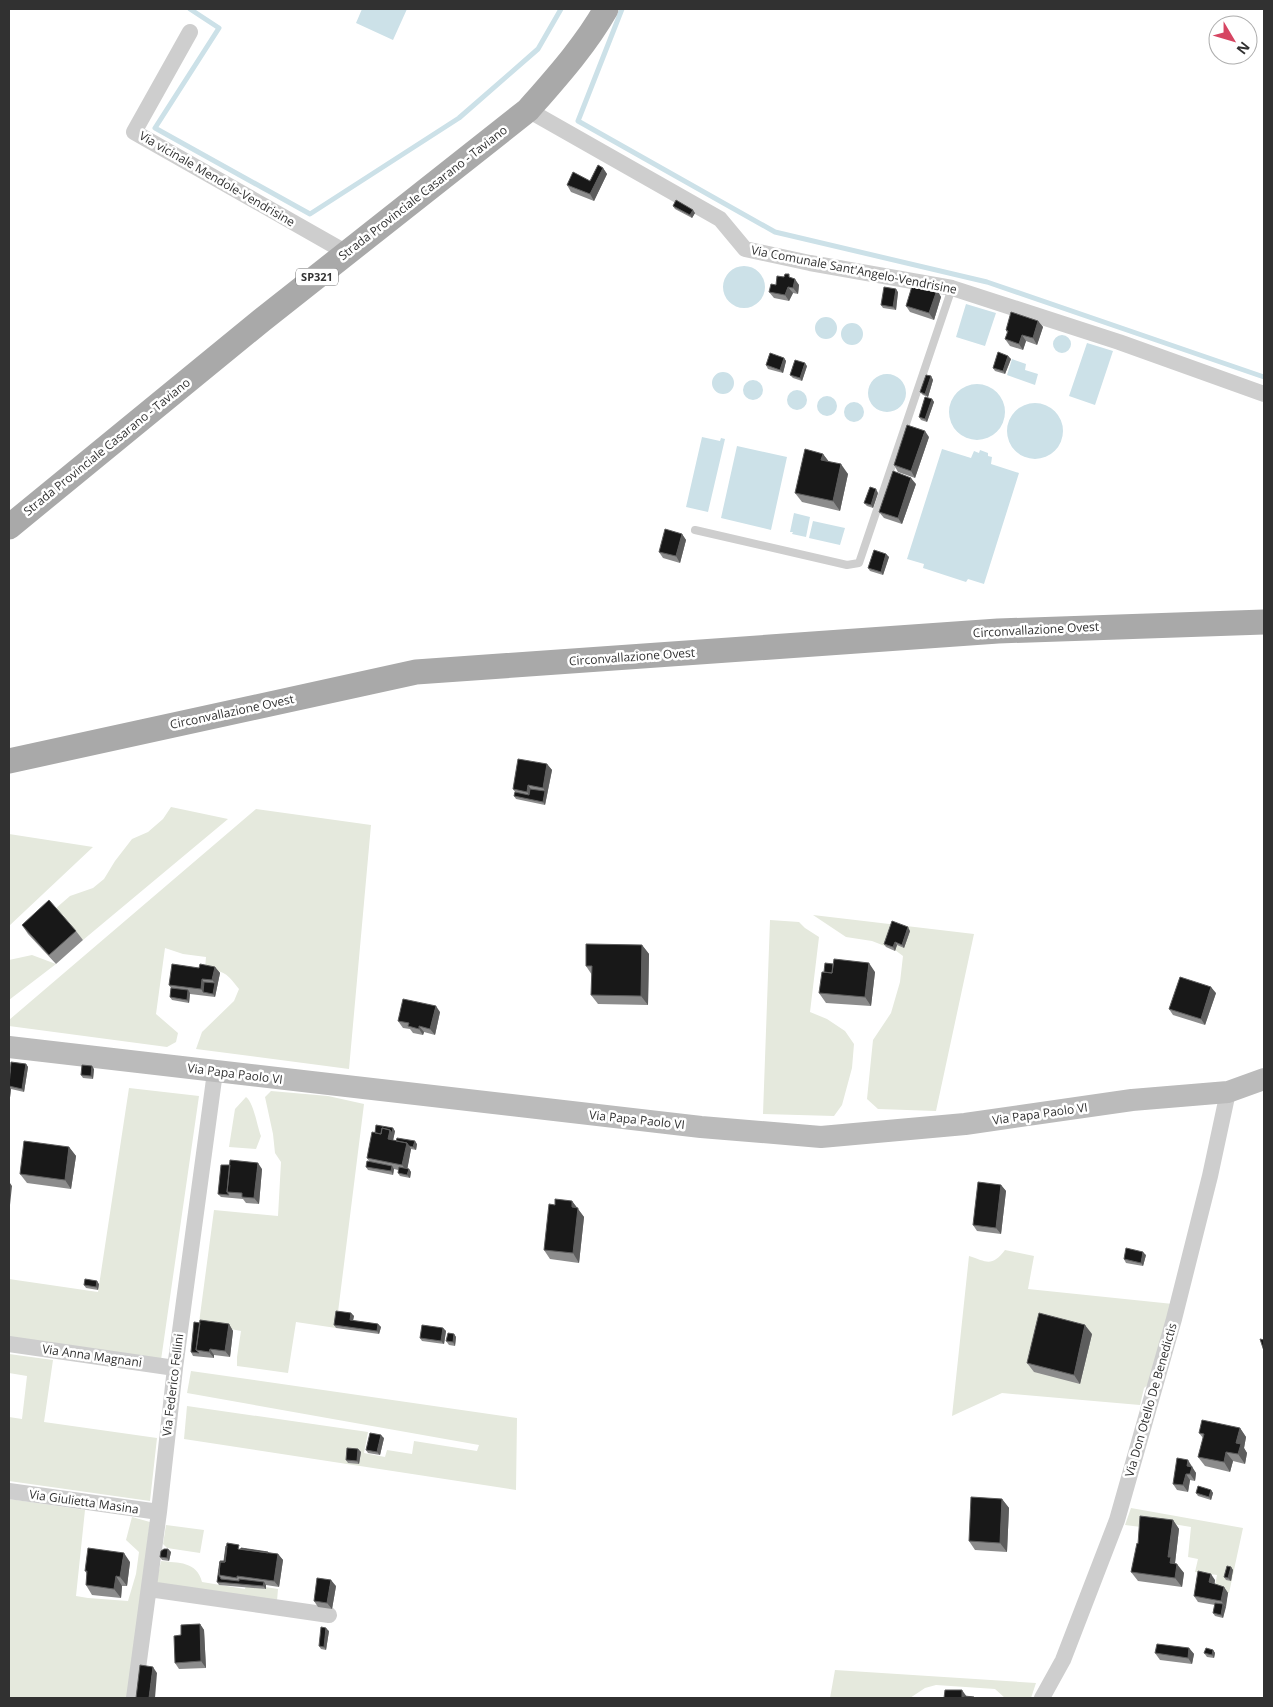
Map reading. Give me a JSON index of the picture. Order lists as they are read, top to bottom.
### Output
{
  "streets": {
    "main road": ["Strada Provinciale Casarano - Taviano", "SP321", "Circonvallazione Ovest"],
    "street": [
      "Via vicinale Mendole-Vendrisine",
      "Via Comunale Sant'Angelo-Vendrisine",
      "Via Papa Paolo VI",
      "Via Anna Magnani",
      "Via Federico Fellini",
      "Via Don Otello De Benedictis",
      "Via Giulietta Masina"
    ]
  },
  "crossings": [
    ["Via vicinale Mendole-Vendrisine", "Strada Provinciale Casarano - Taviano"],
    ["Strada Provinciale Casarano - Taviano", "Via Comunale Sant'Angelo-Vendrisine"],
    ["Via Papa Paolo VI", "Via Federico Fellini"],
    ["Via Papa Paolo VI", "Via Don Otello De Benedictis"],
    ["Via Anna Magnani", "Via Federico Fellini"],
    ["Via Federico Fellini", "Via Giulietta Masina"]
  ],
  "north": "bottom right"
}
